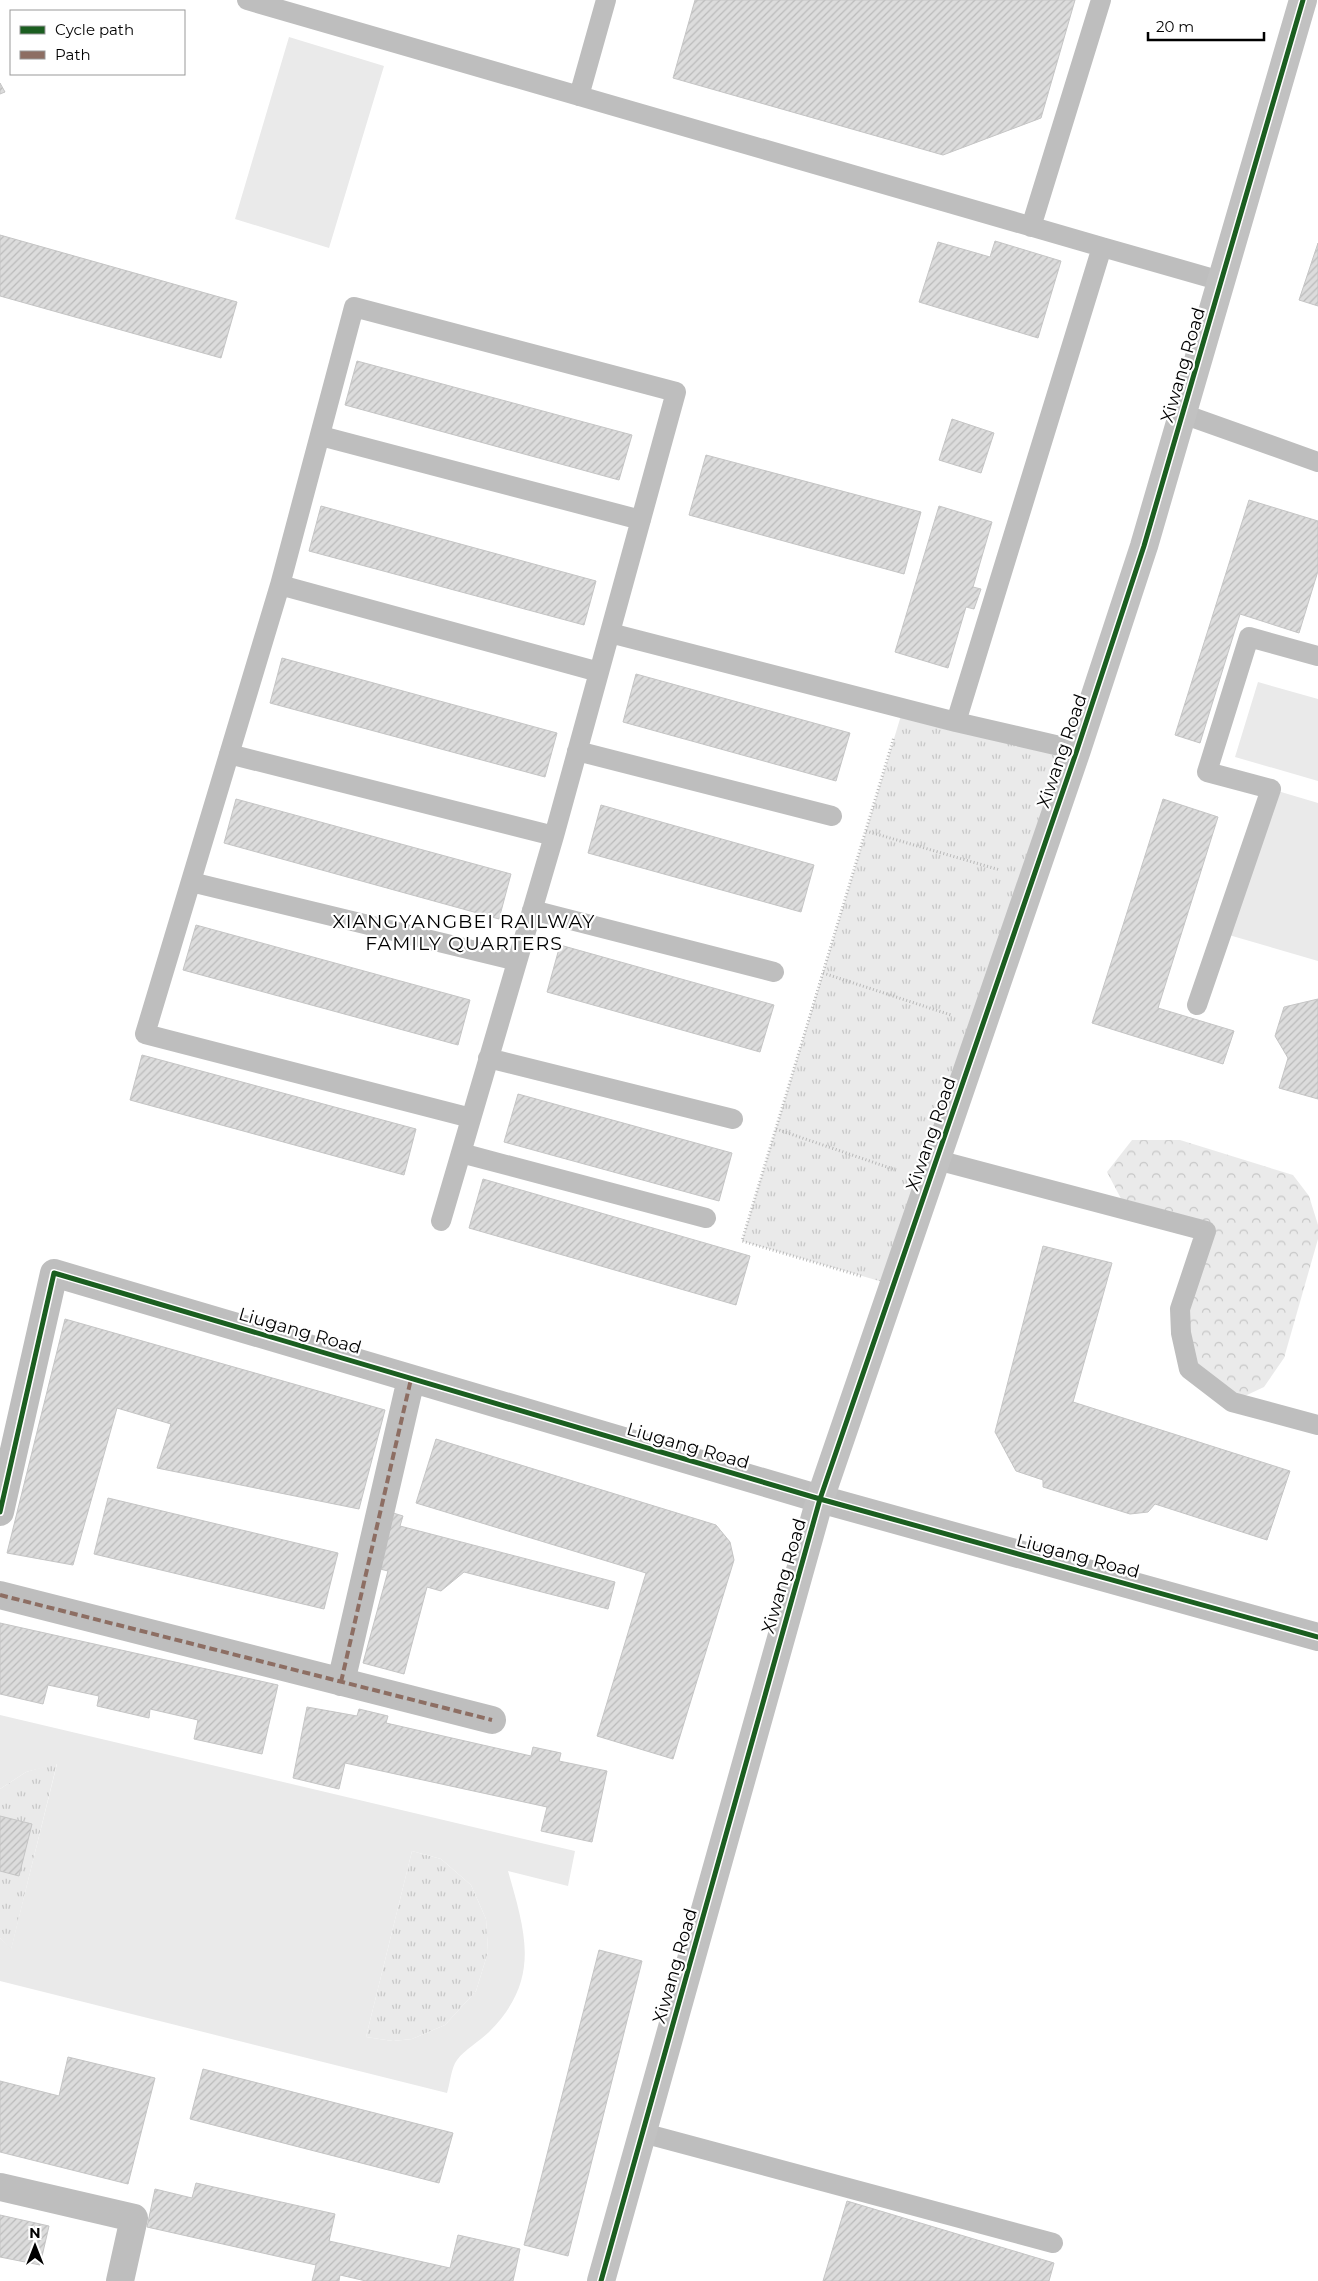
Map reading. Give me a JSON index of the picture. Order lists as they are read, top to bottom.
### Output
{
  "streets": {
    "street": ["Xiwang Road", "Liugang Road"]
  },
  "crossings": [
    ["Xiwang Road", "Liugang Road"]
  ],
  "districts": ["XIANGYANGBEI RAILWAY FAMILY QUARTERS"],
  "legend": ["Cycle path", "Path"],
  "scale_bar": "20 m",
  "north": "top"
}
